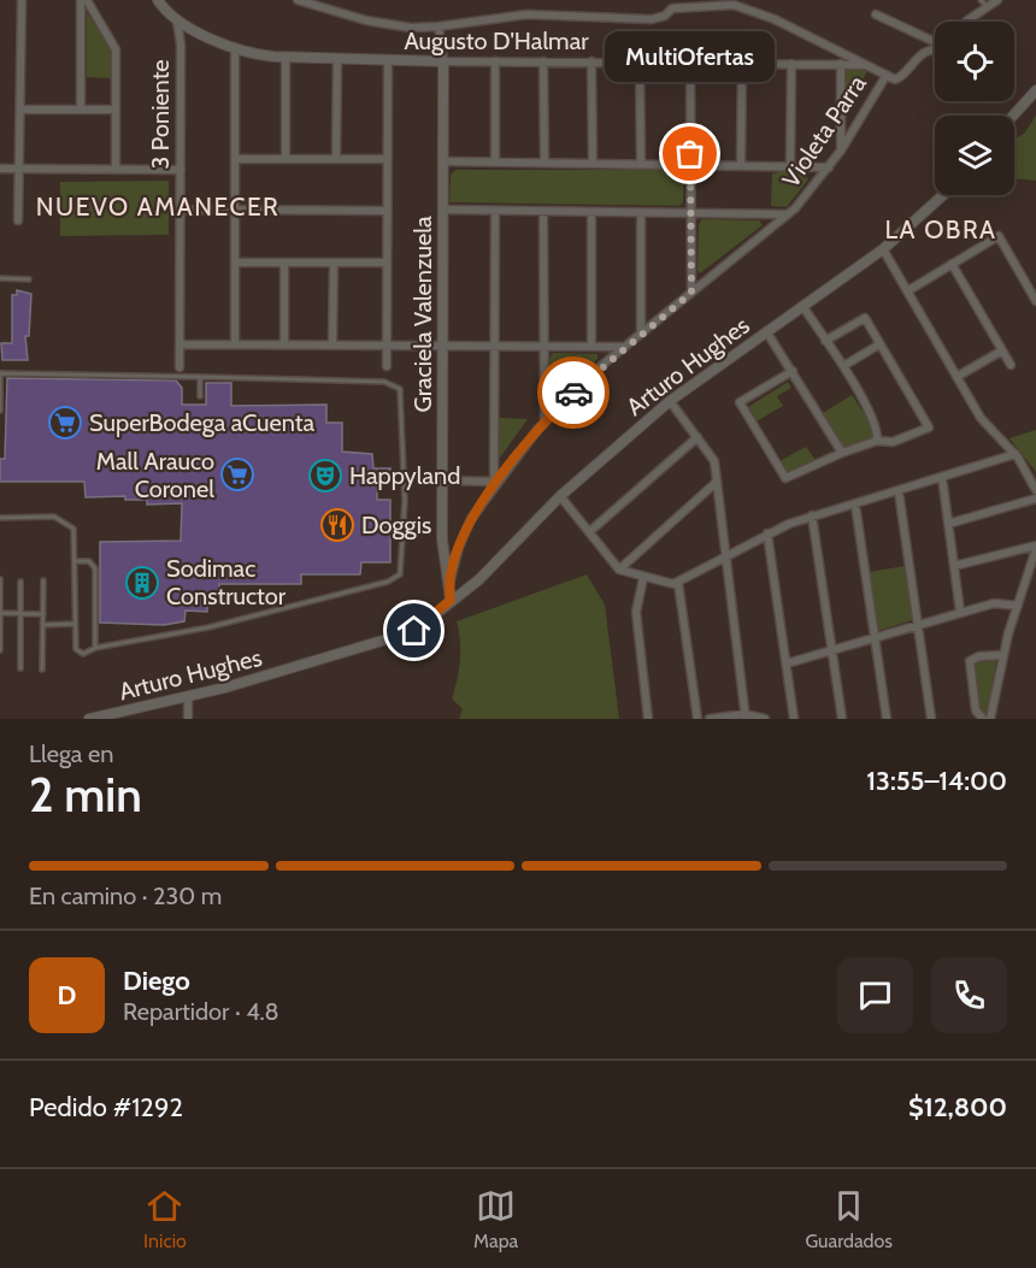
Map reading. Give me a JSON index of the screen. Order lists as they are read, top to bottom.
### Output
{
  "streets": {
    "street": [
      "Augusto D'Halmar",
      "3 Poniente",
      "Violeta Parra",
      "Graciela Valenzuela",
      "Arturo Hughes"
    ]
  },
  "crossings": [
    ["Augusto D'Halmar", "3 Poniente"],
    ["Augusto D'Halmar", "Graciela Valenzuela"],
    ["Violeta Parra", "Graciela Valenzuela"],
    ["Graciela Valenzuela", "Arturo Hughes"]
  ],
  "districts": ["NUEVO AMANECER", "LA OBRA"],
  "places": {
    "other": ["MultiOfertas"],
    "supermarket": ["SuperBodega aCuenta", "Mall Arauco Coronel"],
    "theatre": ["Happyland"],
    "restaurant": ["Doggis"],
    "building": ["Sodimac Constructor"]
  },
  "page": {
    "bubble": "MultiOfertas",
    "heading": ["2 min", "Llega en", "13:55–14:00"],
    "panel": [
      "Diego",
      "Repartidor · 4.8",
      "Pedido #1292",
      "$12,800"
    ],
    "bar": "En camino · 230 m",
    "round": "D",
    "tabs": ["Inicio", "Mapa", "Guardados"]
  }
}
